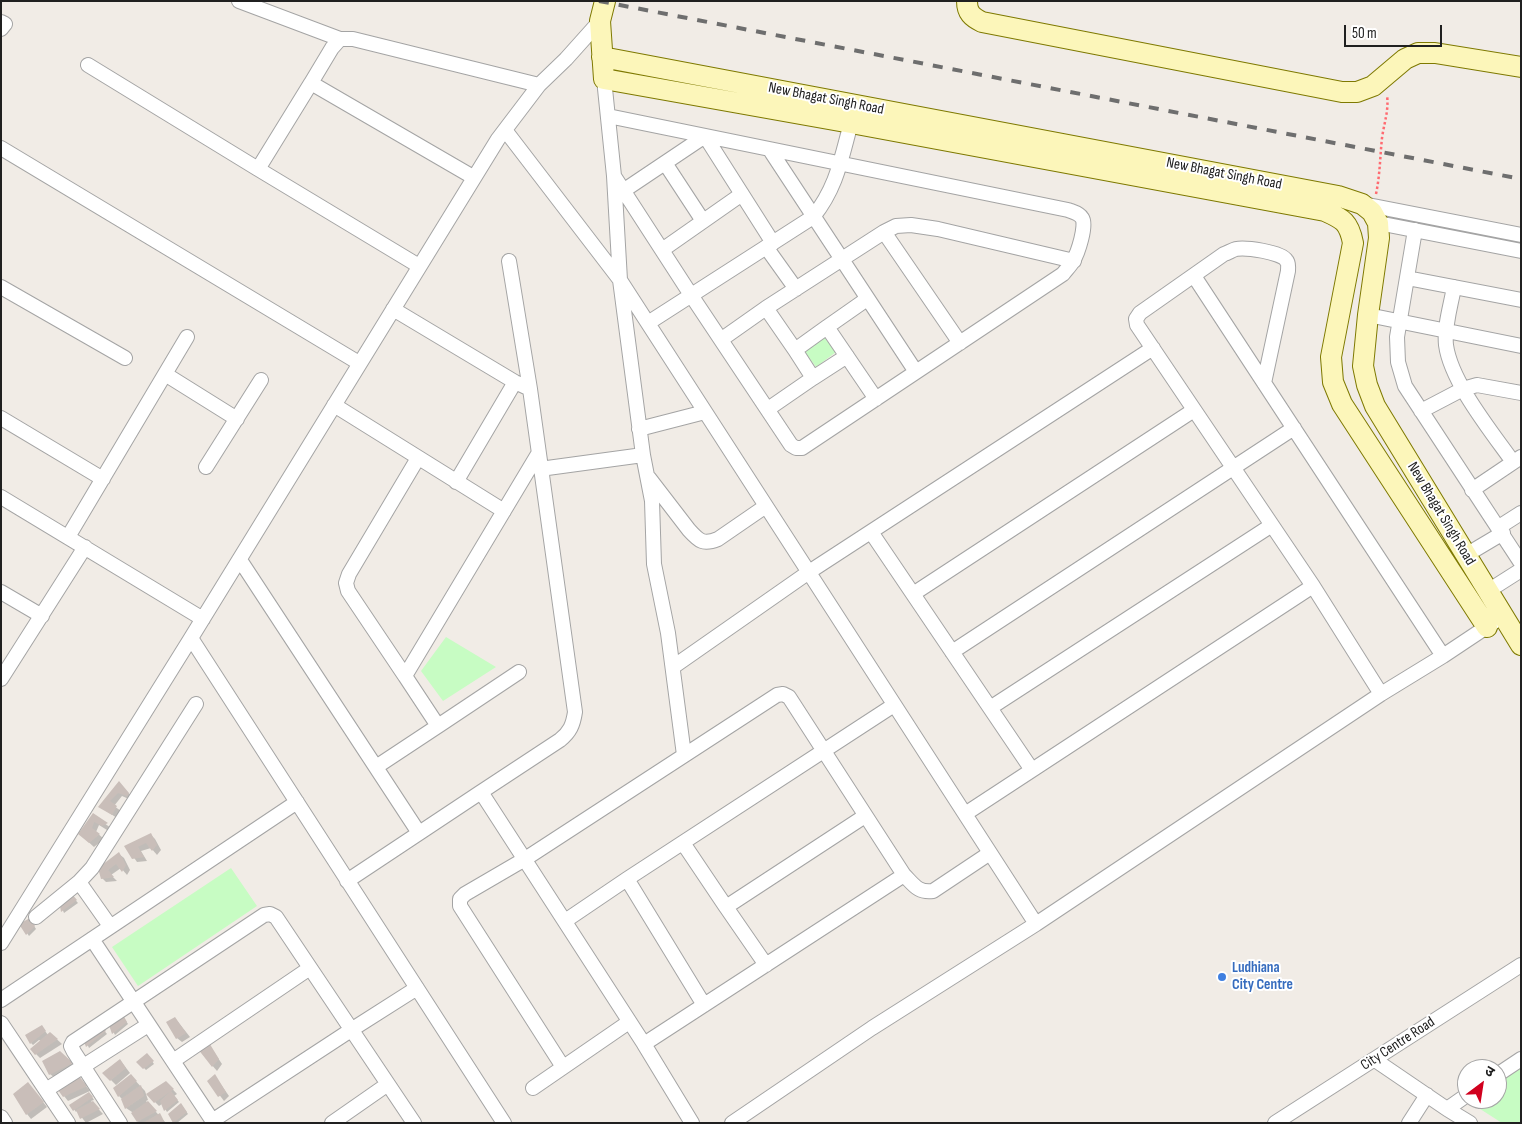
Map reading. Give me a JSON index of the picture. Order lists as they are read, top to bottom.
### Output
{
  "streets": {
    "street": ["New Bhagat Singh Road", "City Centre Road"]
  },
  "places": ["Ludhiana City Centre"],
  "scale_bar": "50 m",
  "north": "top right"
}
